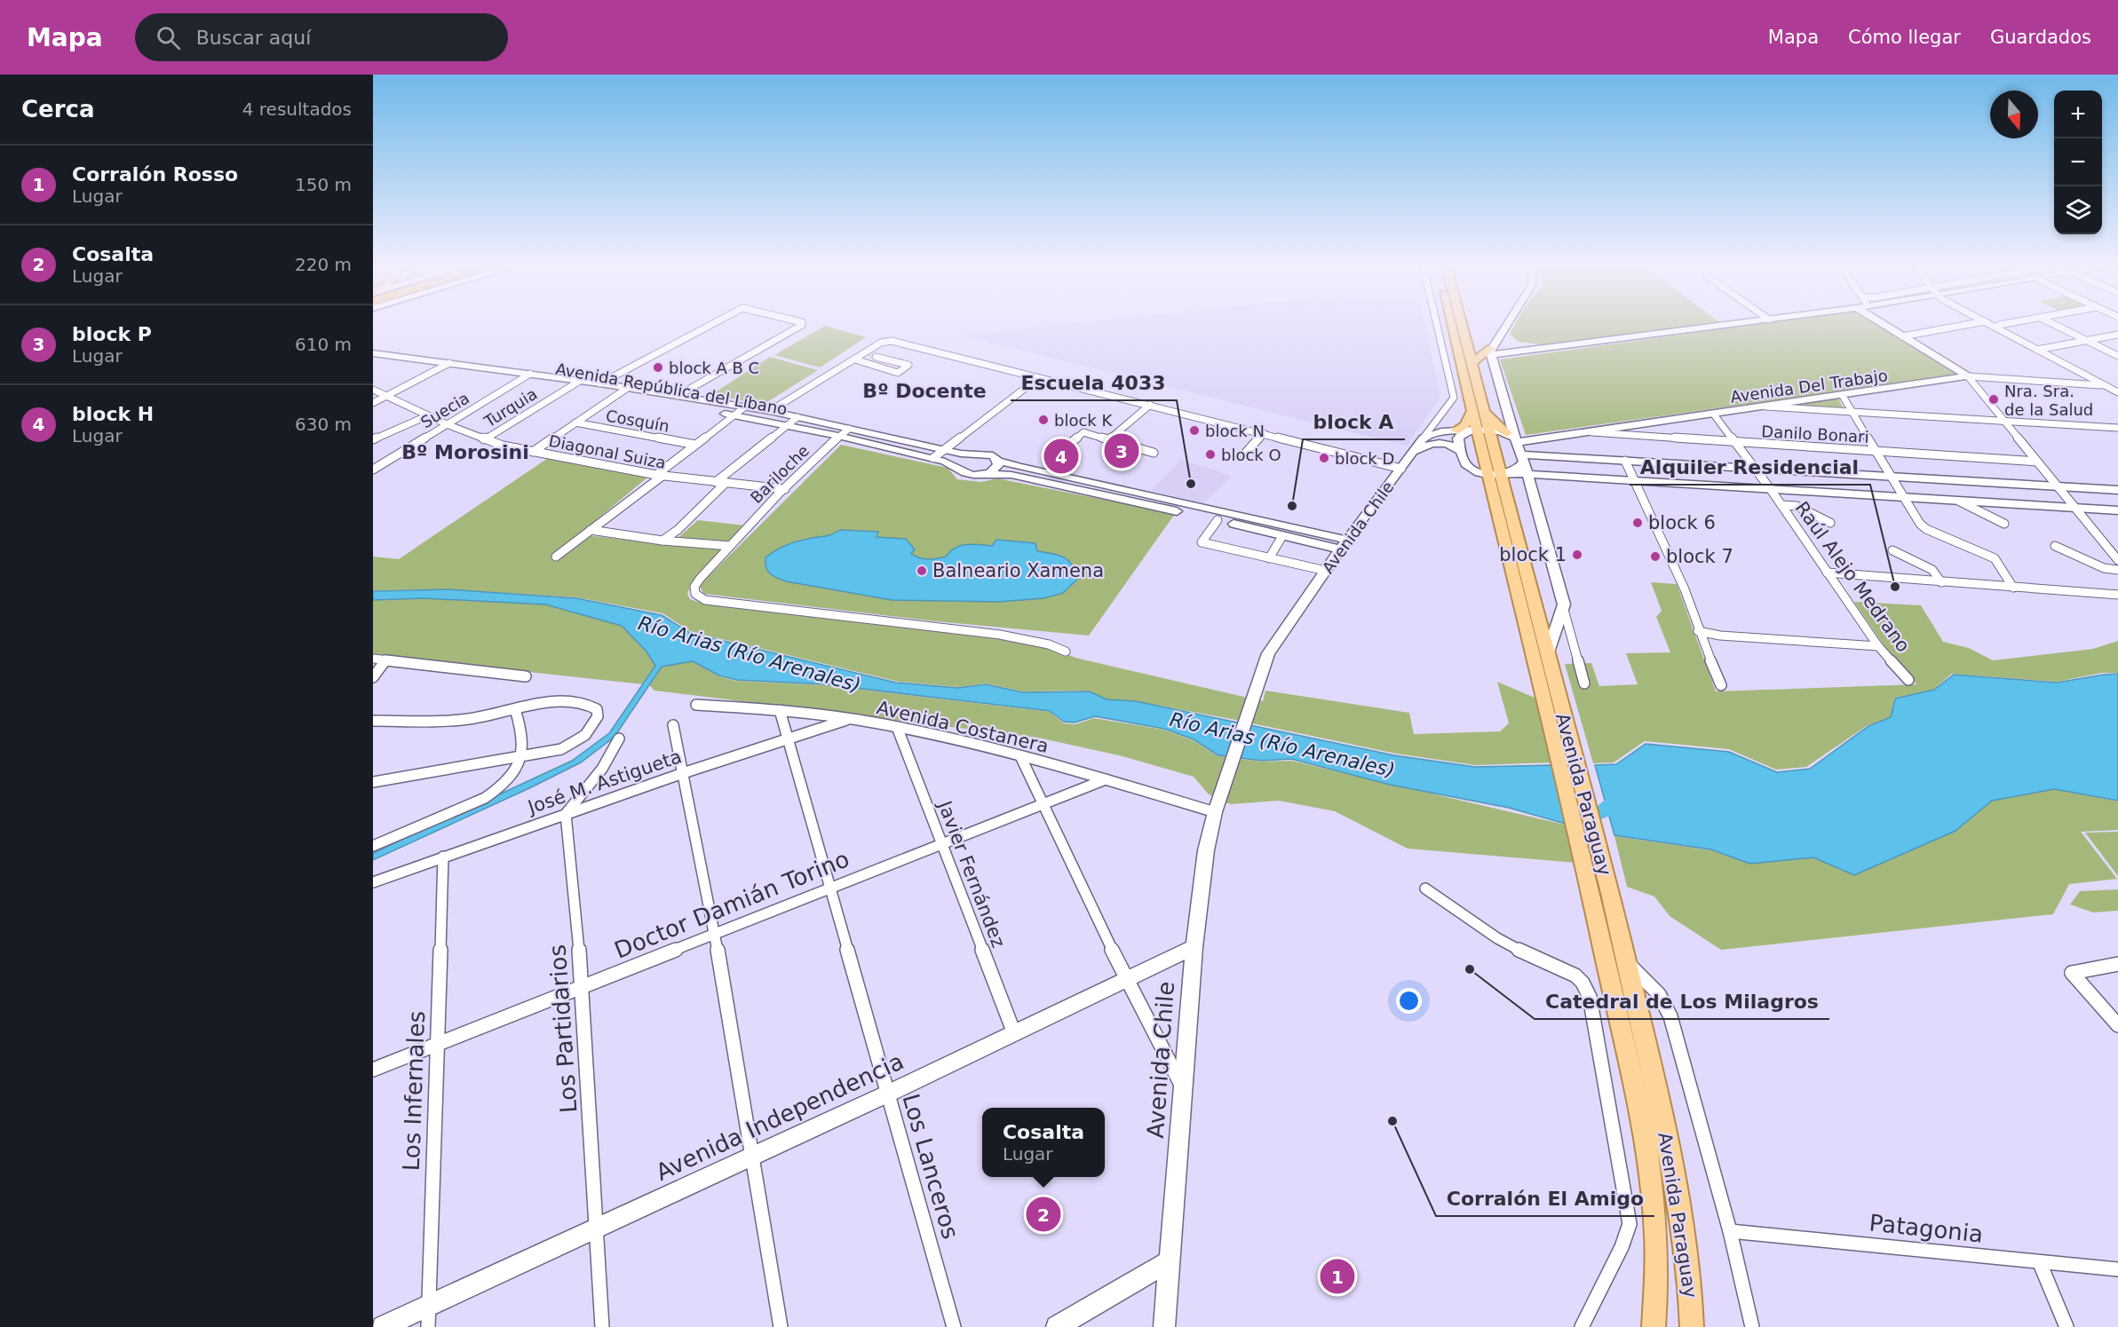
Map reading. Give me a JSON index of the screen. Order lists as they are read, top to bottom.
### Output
{
  "streets": {
    "main road": ["Avenida Paraguay"],
    "street": [
      "Avenida Del Trabajo",
      "Avenida República del Líbano",
      "Turquia",
      "Suecia",
      "Cosquín",
      "Danilo Bonari",
      "Diagonal Suiza",
      "Bariloche",
      "Avenida Chile",
      "Raúl Alejo Medrano",
      "Avenida Costanera",
      "José M. Astigueta",
      "Javier Fernández",
      "Doctor Damián Torino",
      "Los Partidarios",
      "Los Infernales",
      "Avenida Independencia",
      "Los Lanceros",
      "Patagonia"
    ]
  },
  "crossings": [
    ["Avenida Del Trabajo", "Danilo Bonari"],
    ["Avenida Del Trabajo", "Avenida Chile"],
    ["Avenida Del Trabajo", "Raúl Alejo Medrano"],
    ["Avenida Del Trabajo", "Avenida Paraguay"],
    ["Avenida República del Líbano", "Turquia"],
    ["Avenida República del Líbano", "Suecia"],
    ["Avenida República del Líbano", "Bariloche"],
    ["Turquia", "Diagonal Suiza"],
    ["Suecia", "Diagonal Suiza"],
    ["Danilo Bonari", "Raúl Alejo Medrano"],
    ["Diagonal Suiza", "Bariloche"],
    ["Avenida Chile", "Avenida Costanera"],
    ["Avenida Chile", "Avenida Independencia"],
    ["Avenida Costanera", "José M. Astigueta"],
    ["Avenida Costanera", "Javier Fernández"],
    ["Avenida Costanera", "Doctor Damián Torino"],
    ["Avenida Costanera", "Los Lanceros"],
    ["José M. Astigueta", "Los Partidarios"],
    ["José M. Astigueta", "Los Infernales"],
    ["José M. Astigueta", "Los Lanceros"],
    ["Javier Fernández", "Doctor Damián Torino"],
    ["Javier Fernández", "Avenida Independencia"],
    ["Doctor Damián Torino", "Los Partidarios"],
    ["Doctor Damián Torino", "Los Infernales"],
    ["Doctor Damián Torino", "Los Lanceros"],
    ["Los Partidarios", "Avenida Independencia"],
    ["Los Infernales", "Avenida Independencia"],
    ["Avenida Independencia", "Los Lanceros"]
  ],
  "districts": ["Bº Docente", "Bº Morosini"],
  "water": ["Río Arias (Río Arenales)"],
  "places": [
    "block A B C",
    "Nra. Sra. de la Salud",
    "block K",
    "block N",
    "block O",
    "block D",
    "Escuela 4033",
    "block A",
    "block 6",
    "block 1",
    "block 7",
    "Balneario Xamena",
    "Alquiler Residencial",
    "Catedral de Los Milagros",
    "Corralón El Amigo"
  ],
  "north": "bottom",
  "page": {
    "header": "Mapa",
    "search": "Buscar aquí",
    "nav": ["Mapa", "Cómo llegar", "Guardados"],
    "heading": ["Cerca", "4 resultados"],
    "map_buttons": ["+", "−"],
    "list": [
      {
        "mark": "1",
        "name": "Corralón Rosso",
        "note": "Lugar",
        "value": "150 m"
      },
      {
        "mark": "2",
        "name": "Cosalta",
        "note": "Lugar",
        "value": "220 m"
      },
      {
        "mark": "3",
        "name": "block P",
        "note": "Lugar",
        "value": "610 m"
      },
      {
        "mark": "4",
        "name": "block H",
        "note": "Lugar",
        "value": "630 m"
      }
    ],
    "pins": [
      "3",
      "4",
      "2",
      "1"
    ],
    "popup": ["Cosalta", "Lugar"]
  }
}
